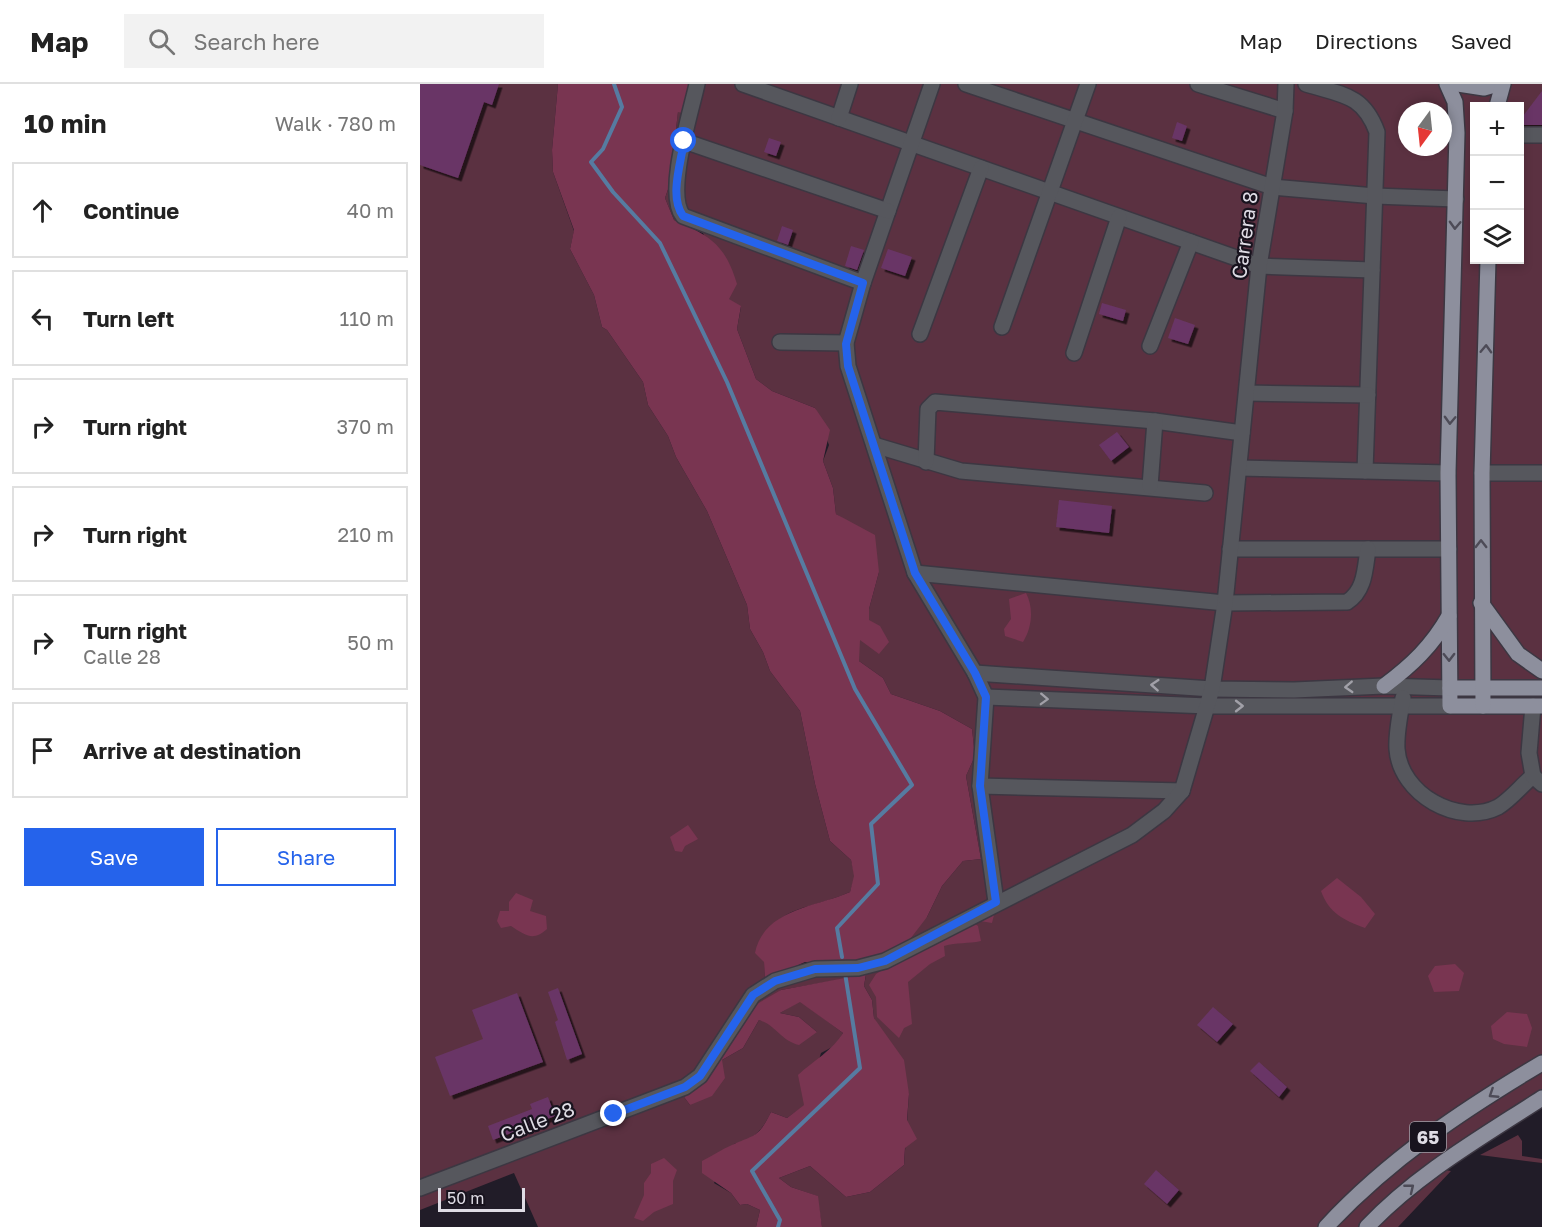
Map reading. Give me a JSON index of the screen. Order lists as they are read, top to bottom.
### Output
{
  "streets": {
    "main road": ["65"],
    "street": ["Carrera 8", "Calle 28"]
  },
  "scale_bar": "50 m",
  "north": "bottom",
  "page": {
    "header": "Map",
    "search": "Search here",
    "nav": ["Map", "Directions", "Saved"],
    "heading": ["10 min", "Walk · 780 m"],
    "map_buttons": ["+", "−"],
    "list": [
      ["Continue", "40 m"],
      ["Turn left", "110 m"],
      ["Turn right", "370 m"],
      ["Turn right", "210 m"],
      ["Turn right", "Calle 28", "50 m"],
      "Arrive at destination"
    ],
    "buttons": ["Save", "Share"],
    "scale": "50 m"
  }
}
